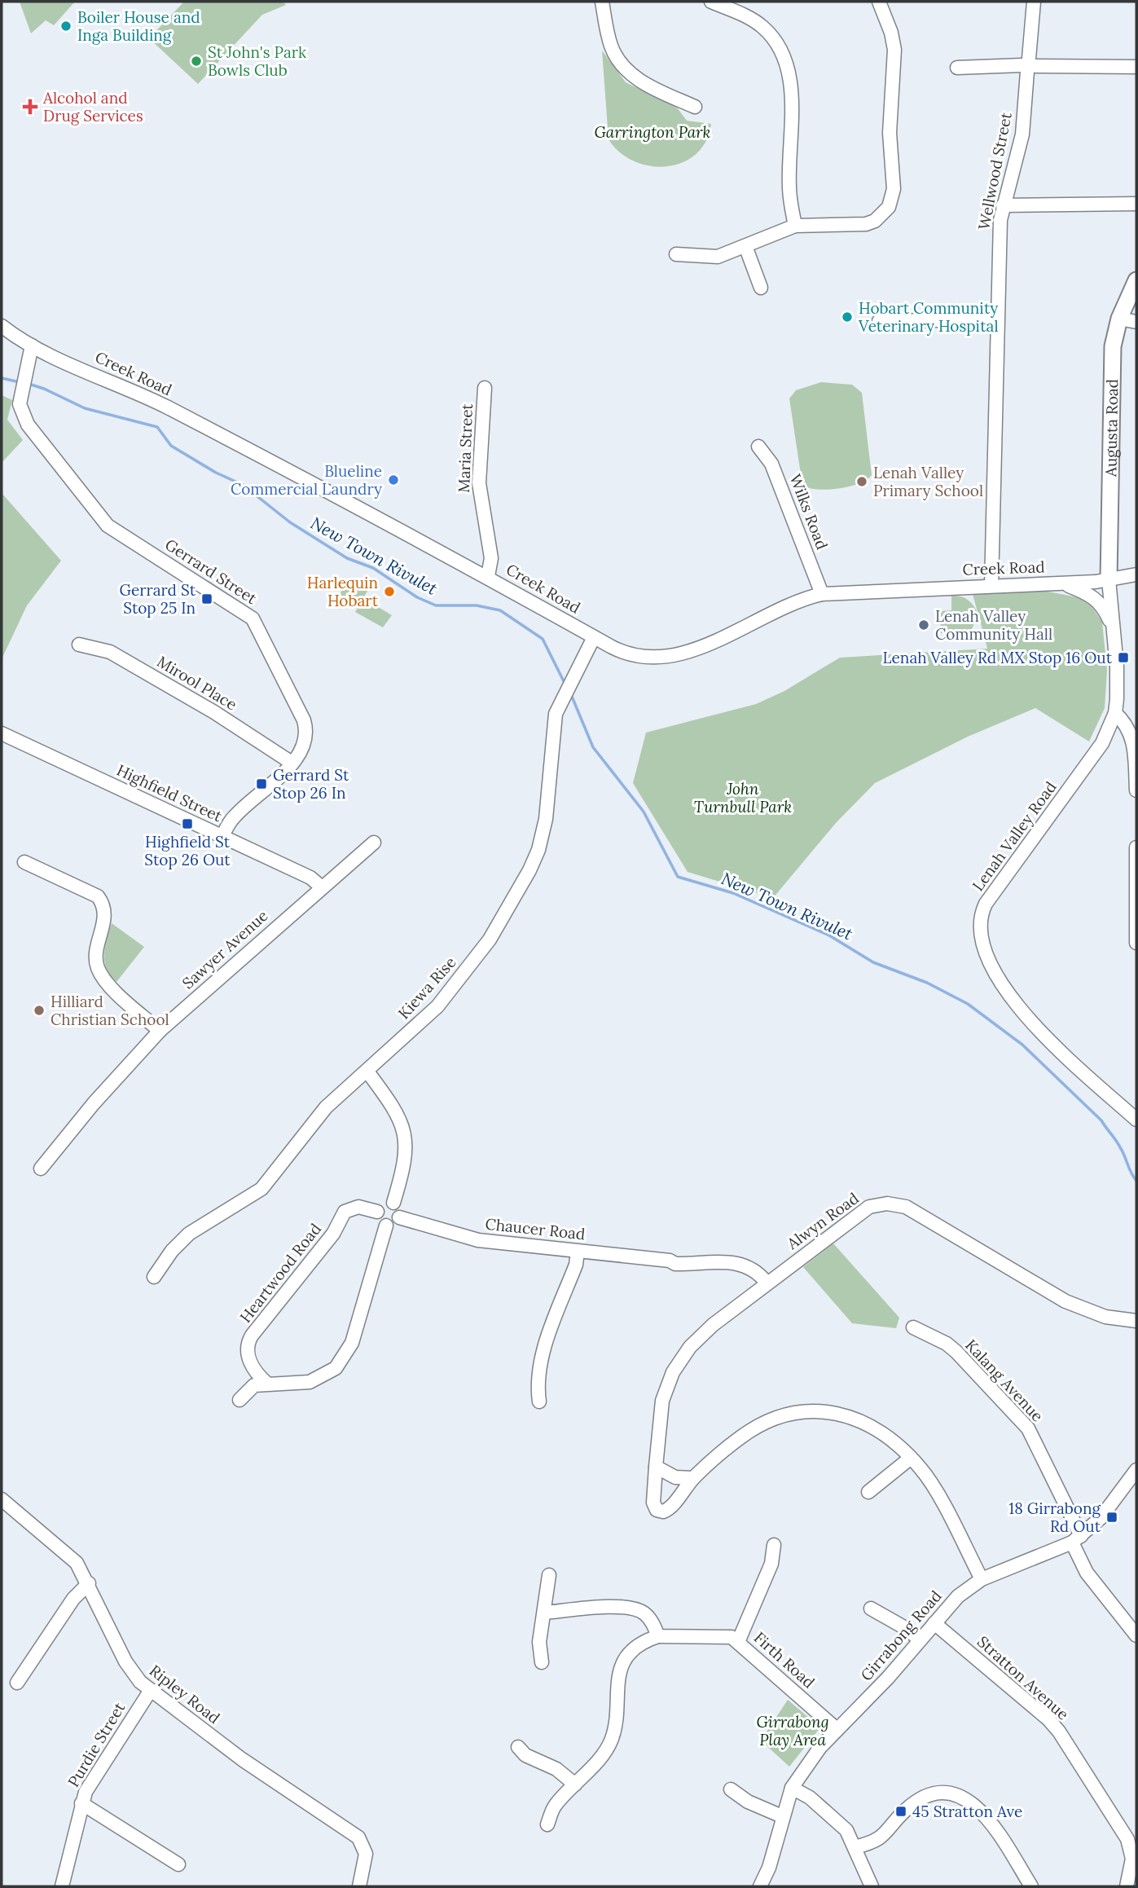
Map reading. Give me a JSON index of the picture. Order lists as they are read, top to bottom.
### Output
{
  "streets": {
    "main road": ["Augusta Road"],
    "street": [
      "Wellwood Street",
      "Creek Road",
      "Maria Street",
      "Wilks Road",
      "Gerrard Street",
      "Mirool Place",
      "Highfield Street",
      "Lenah Valley Road",
      "Sawyer Avenue",
      "Kiewa Rise",
      "Alwyn Road",
      "Chaucer Road",
      "Heartwood Road",
      "Kalang Avenue",
      "Girrabong Road",
      "Firth Road",
      "Stratton Avenue",
      "Ripley Road",
      "Purdie Street"
    ]
  },
  "crossings": [
    ["Wellwood Street", "Creek Road"],
    ["Creek Road", "Augusta Road"],
    ["Creek Road", "Maria Street"],
    ["Creek Road", "Wilks Road"],
    ["Creek Road", "Gerrard Street"],
    ["Creek Road", "Lenah Valley Road"],
    ["Creek Road", "Kiewa Rise"],
    ["Augusta Road", "Lenah Valley Road"],
    ["Gerrard Street", "Mirool Place"],
    ["Gerrard Street", "Highfield Street"],
    ["Highfield Street", "Sawyer Avenue"],
    ["Alwyn Road", "Chaucer Road"],
    ["Chaucer Road", "Heartwood Road"],
    ["Kalang Avenue", "Girrabong Road"],
    ["Girrabong Road", "Firth Road"],
    ["Girrabong Road", "Stratton Avenue"],
    ["Ripley Road", "Purdie Street"]
  ],
  "water": ["New Town Rivulet"],
  "parks": ["Garrington Park", "John Turnbull Park", "Girrabong Play Area"],
  "places": {
    "other": [
      "Boiler House and Inga Building",
      "St John's Park Bowls Club",
      "Hobart Community Veterinary Hospital",
      "Blueline Commercial Laundry",
      "Lenah Valley Primary School",
      "Harlequin Hobart",
      "Lenah Valley Community Hall",
      "Hilliard Christian School"
    ],
    "health": ["Alcohol and Drug Services"],
    "transit": [
      "Gerrard St Stop 25 In",
      "Lenah Valley Rd MX Stop 16 Out",
      "Gerrard St Stop 26 In",
      "Highfield St Stop 26 Out",
      "18 Girrabong Rd Out",
      "45 Stratton Ave"
    ]
  }
}
